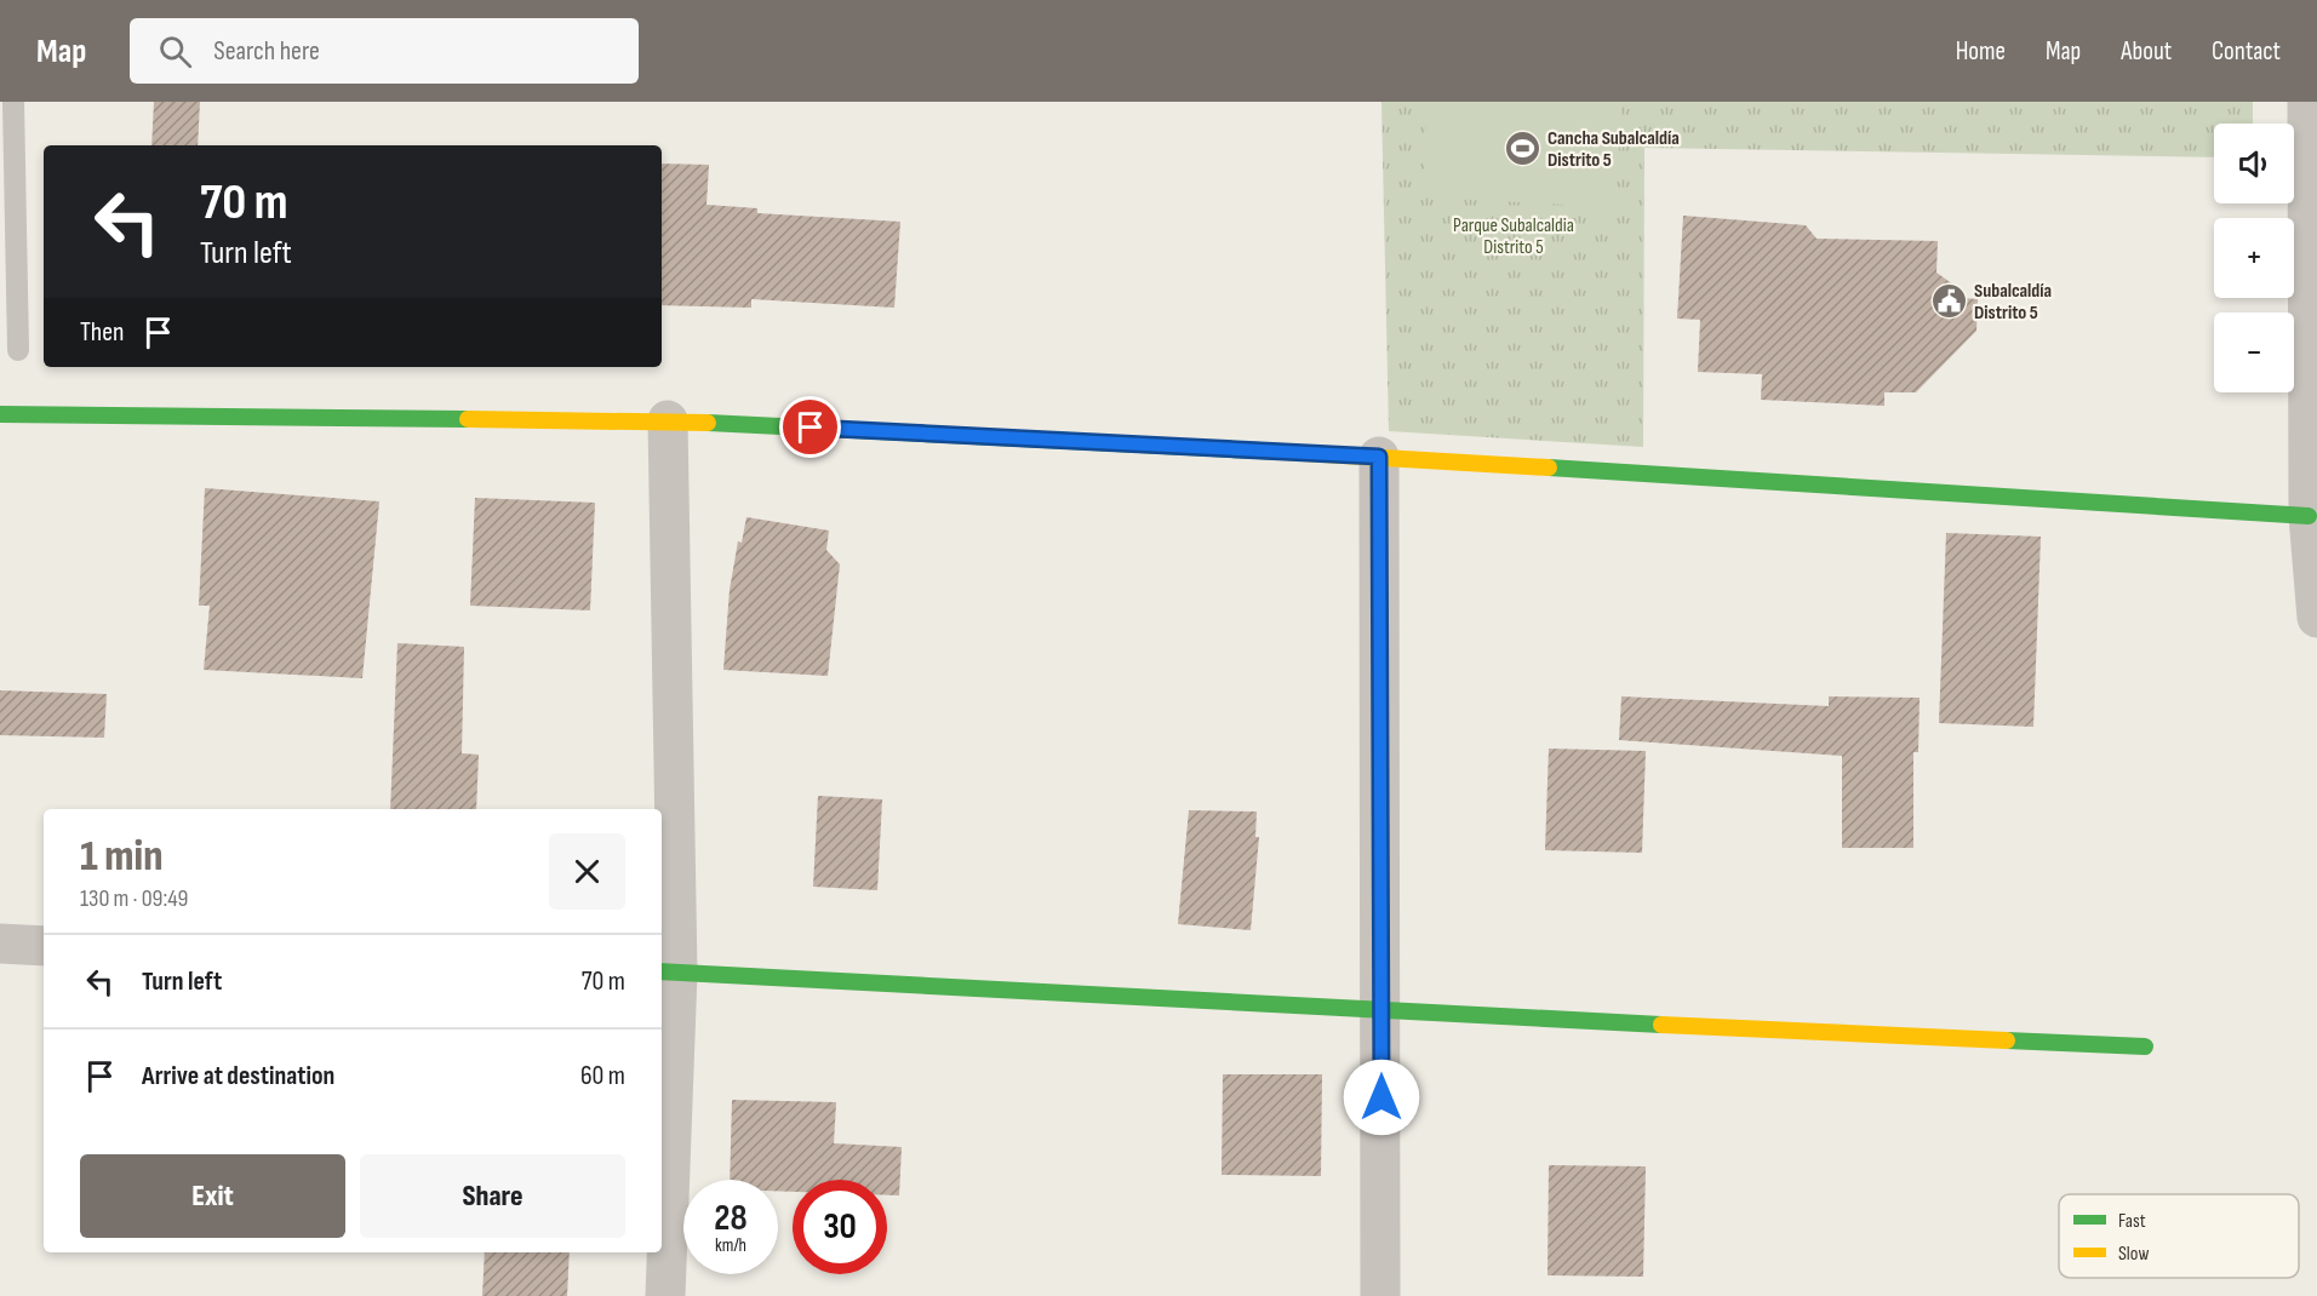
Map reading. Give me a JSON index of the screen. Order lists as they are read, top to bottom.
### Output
{
  "parks": ["Parque Subalcaldia Distrito 5"],
  "places": {
    "sports": ["Cancha Subalcaldía Distrito 5"],
    "public building": ["Subalcaldía Distrito 5"]
  },
  "legend": ["Fast", "Slow"],
  "page": {
    "header": "Map",
    "search": "Search here",
    "nav": [
      "Home",
      "Map",
      "About",
      "Contact"
    ],
    "map_buttons": ["+", "−"],
    "turn": ["70 m", "Turn left"],
    "then": "Then",
    "heading": ["1 min", "130 m · 09:49"],
    "list": [
      {
        "name": "Turn left",
        "value": "70 m"
      },
      {
        "name": "Arrive at destination",
        "value": "60 m"
      }
    ],
    "buttons": ["Exit", "Share"],
    "speed": "28 km/h",
    "limit": "30"
  }
}
